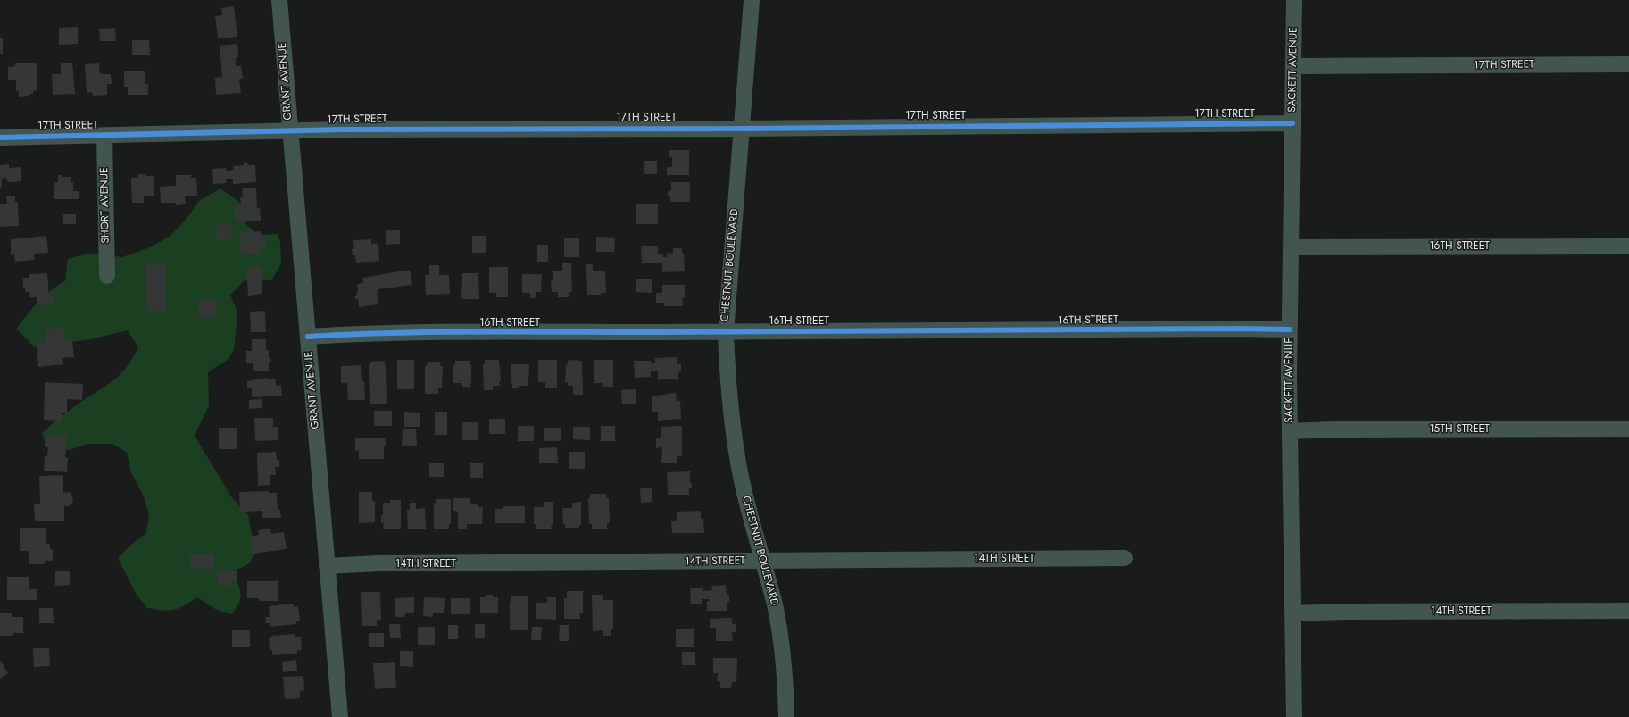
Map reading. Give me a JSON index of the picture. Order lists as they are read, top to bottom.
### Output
{
  "streets": {
    "street": [
      "17TH STREET",
      "SACKETT AVENUE",
      "GRANT AVENUE",
      "SHORT AVENUE",
      "16TH STREET",
      "CHESTNUT BOULEVARD",
      "15TH STREET",
      "14TH STREET"
    ]
  },
  "crossings": [
    ["17TH STREET", "SACKETT AVENUE"],
    ["17TH STREET", "GRANT AVENUE"],
    ["17TH STREET", "SHORT AVENUE"],
    ["17TH STREET", "CHESTNUT BOULEVARD"],
    ["SACKETT AVENUE", "16TH STREET"],
    ["SACKETT AVENUE", "15TH STREET"],
    ["SACKETT AVENUE", "14TH STREET"],
    ["GRANT AVENUE", "16TH STREET"],
    ["GRANT AVENUE", "14TH STREET"],
    ["16TH STREET", "CHESTNUT BOULEVARD"],
    ["CHESTNUT BOULEVARD", "14TH STREET"]
  ]
}
